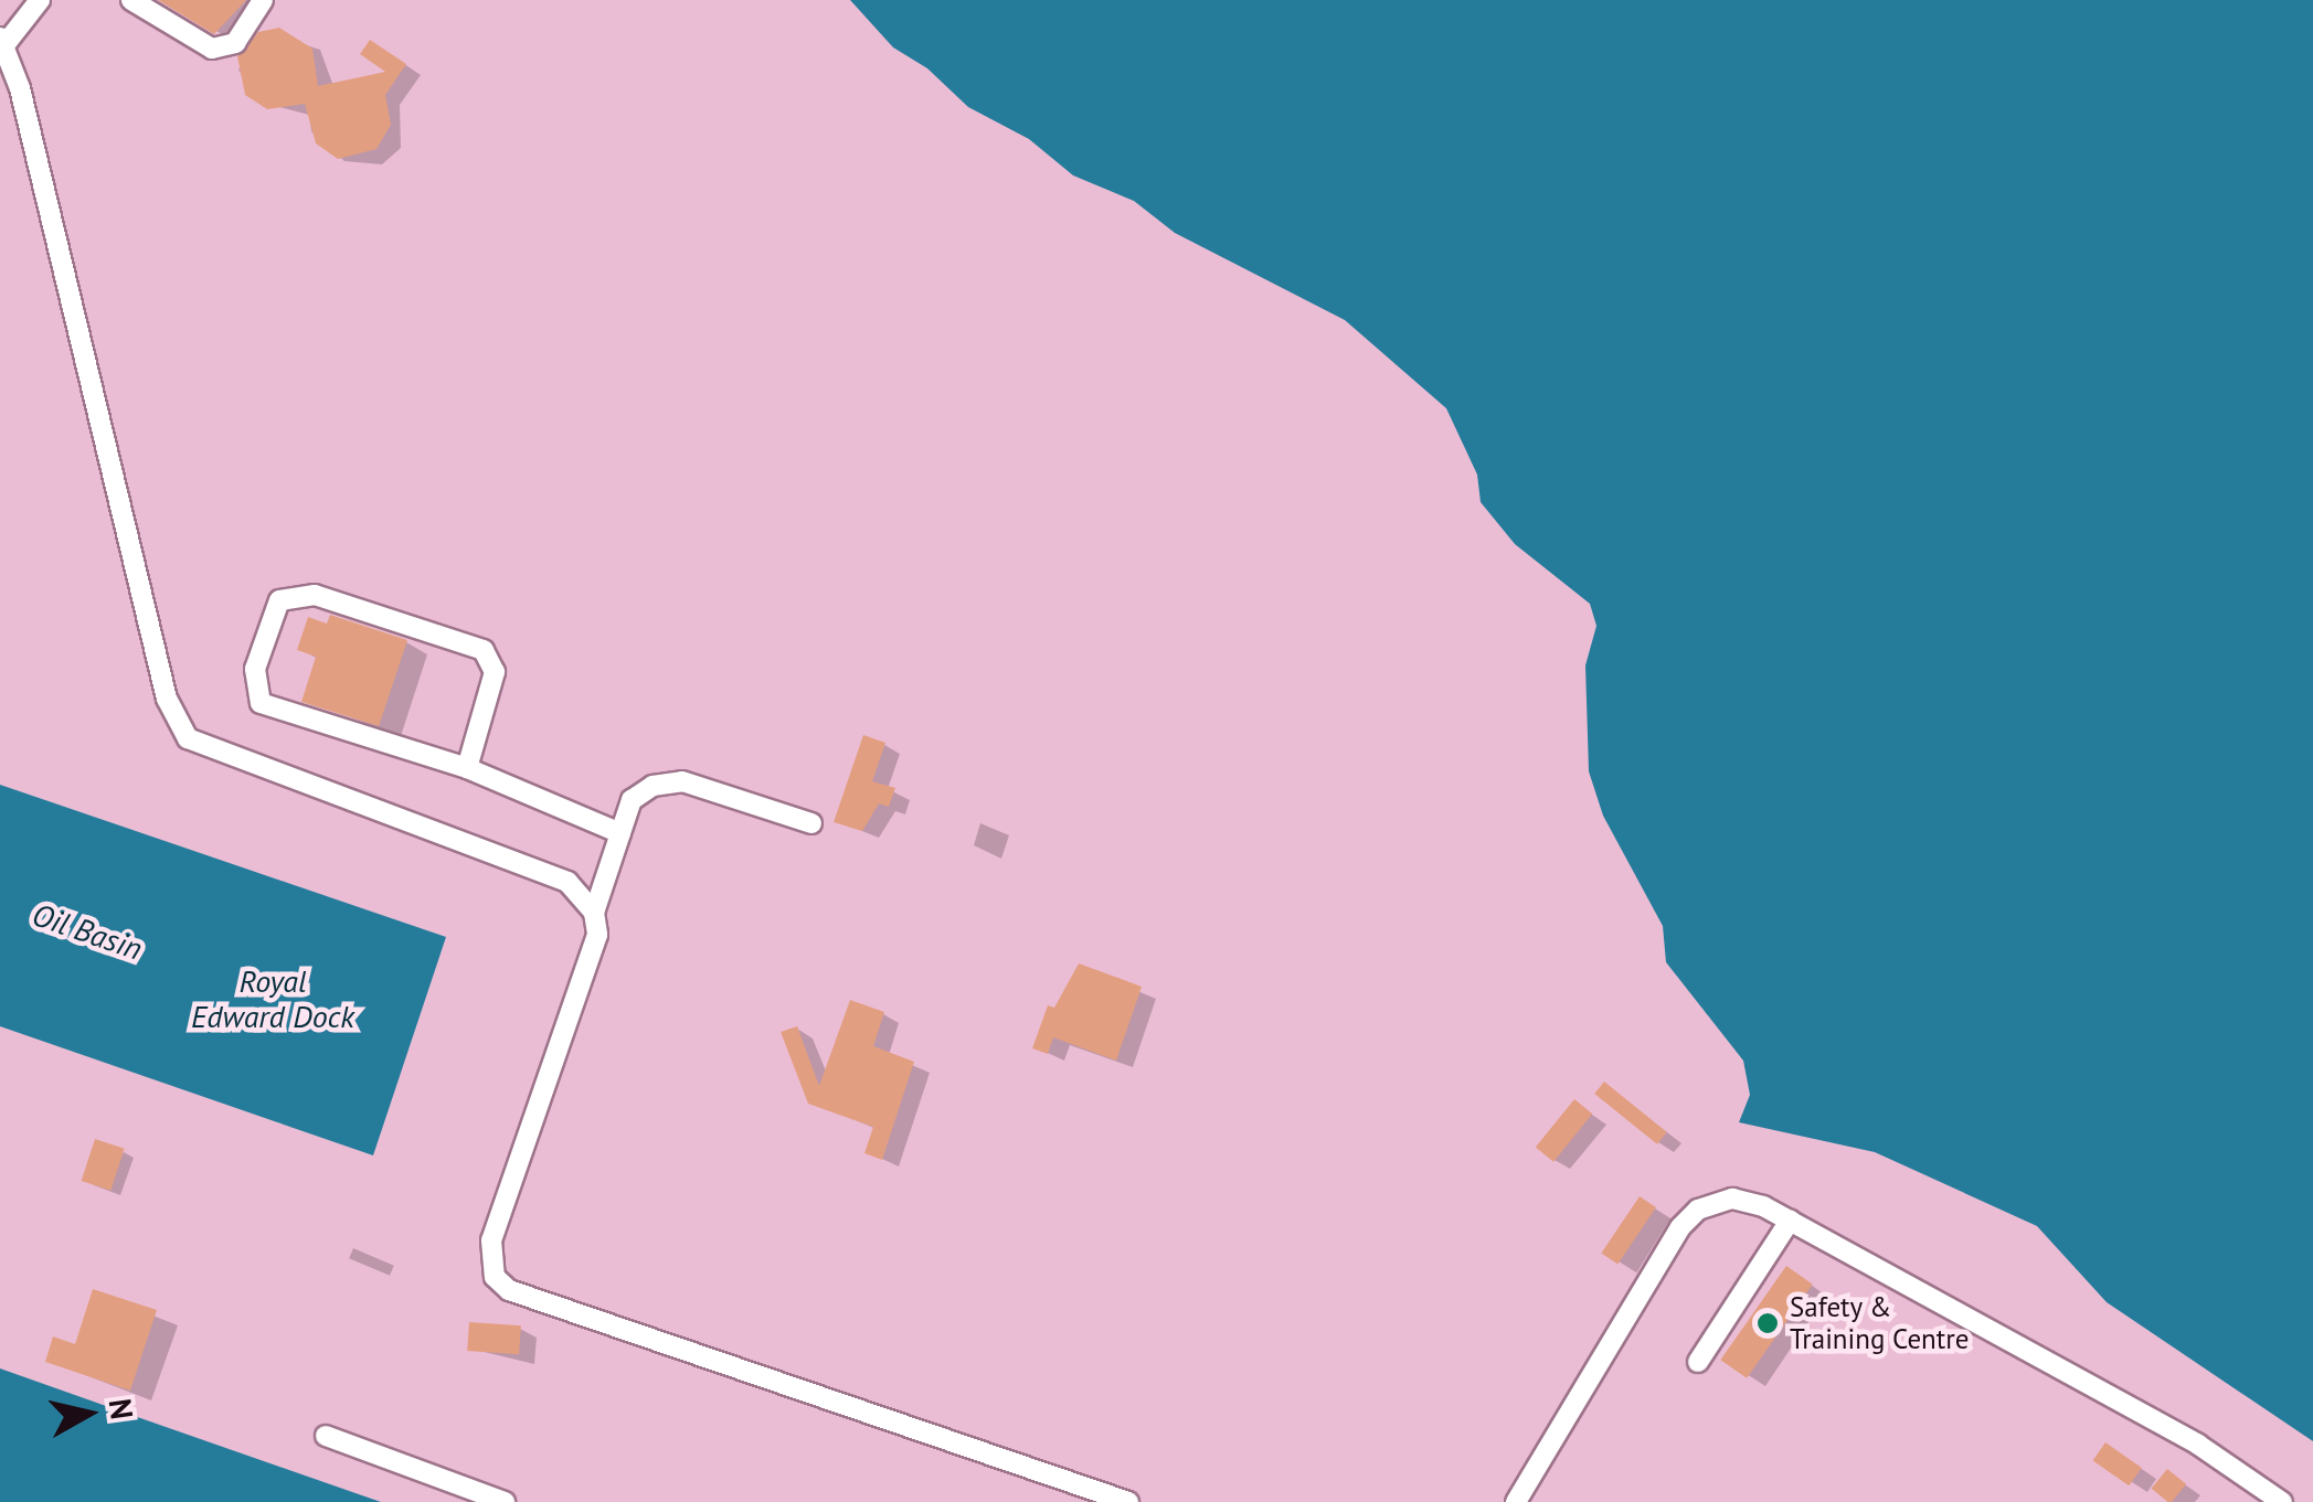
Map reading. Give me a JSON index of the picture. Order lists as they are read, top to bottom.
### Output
{
  "water": ["Oil Basin", "Royal Edward Dock"],
  "places": ["Safety & Training Centre"],
  "north": "right"
}
